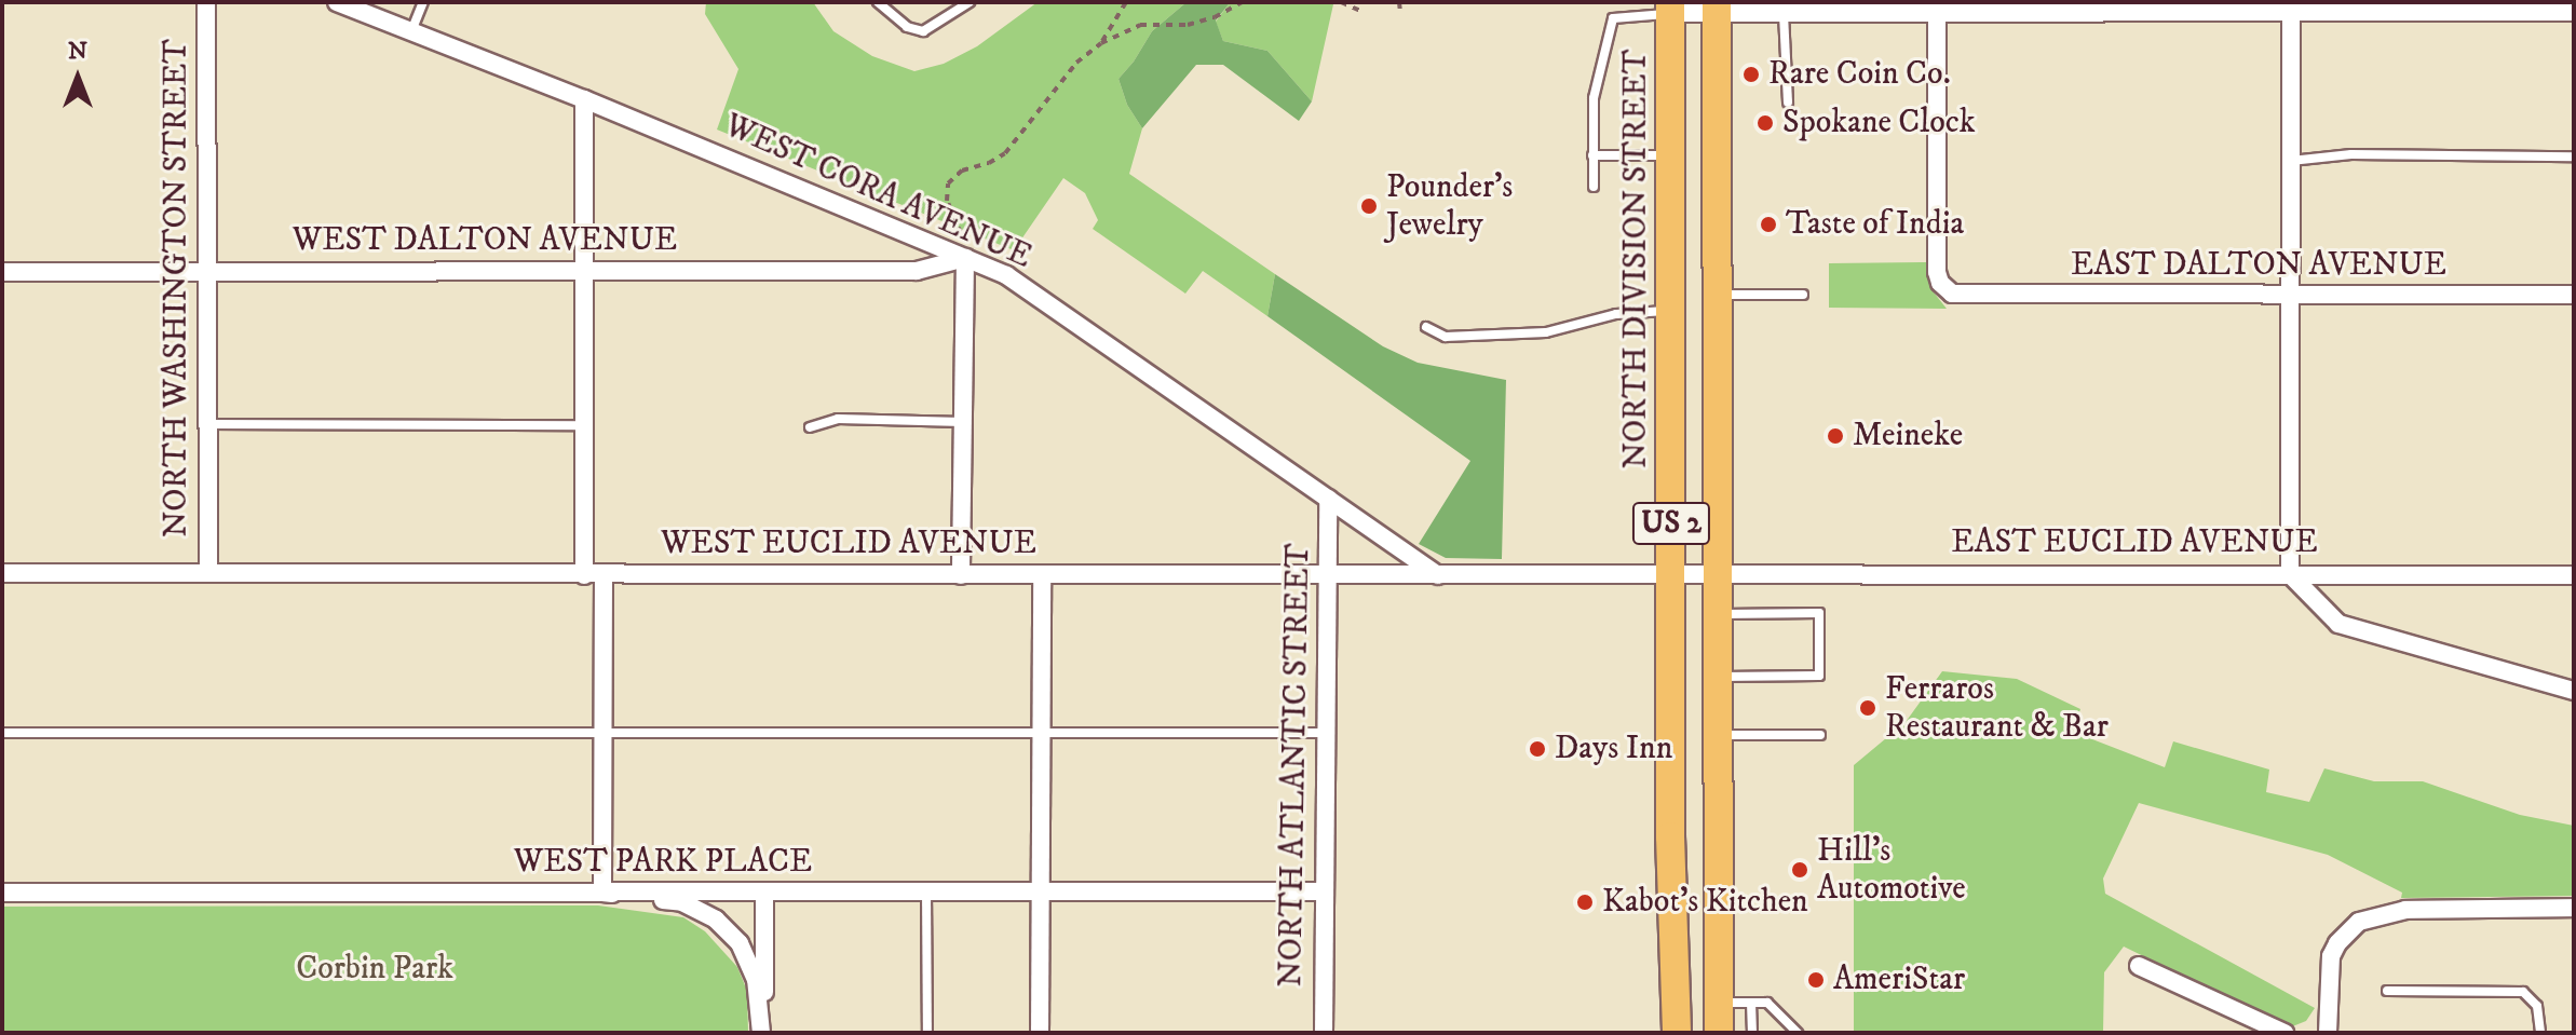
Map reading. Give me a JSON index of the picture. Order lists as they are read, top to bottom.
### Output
{
  "streets": {
    "main road": ["NORTH DIVISION STREET", "US 2"],
    "street": [
      "WEST CORA AVENUE",
      "WEST DALTON AVENUE",
      "EAST DALTON AVENUE",
      "NORTH WASHINGTON STREET",
      "EAST EUCLID AVENUE",
      "WEST EUCLID AVENUE",
      "NORTH ATLANTIC STREET",
      "WEST PARK PLACE"
    ]
  },
  "crossings": [
    ["WEST CORA AVENUE", "WEST DALTON AVENUE"],
    ["WEST CORA AVENUE", "WEST EUCLID AVENUE"],
    ["WEST CORA AVENUE", "NORTH ATLANTIC STREET"],
    ["WEST DALTON AVENUE", "NORTH WASHINGTON STREET"],
    ["NORTH DIVISION STREET", "EAST EUCLID AVENUE"],
    ["NORTH DIVISION STREET", "WEST EUCLID AVENUE"],
    ["NORTH WASHINGTON STREET", "WEST EUCLID AVENUE"],
    ["EAST EUCLID AVENUE", "WEST EUCLID AVENUE"],
    ["WEST EUCLID AVENUE", "NORTH ATLANTIC STREET"],
    ["NORTH ATLANTIC STREET", "WEST PARK PLACE"]
  ],
  "parks": ["Corbin Park"],
  "places": [
    "Rare Coin Co.",
    "Spokane Clock",
    "Pounder's Jewelry",
    "Taste of India",
    "Meineke",
    "Ferraros Restaurant & Bar",
    "Days Inn",
    "Hill's Automotive",
    "Kabot's Kitchen",
    "AmeriStar"
  ],
  "north": "top"
}
